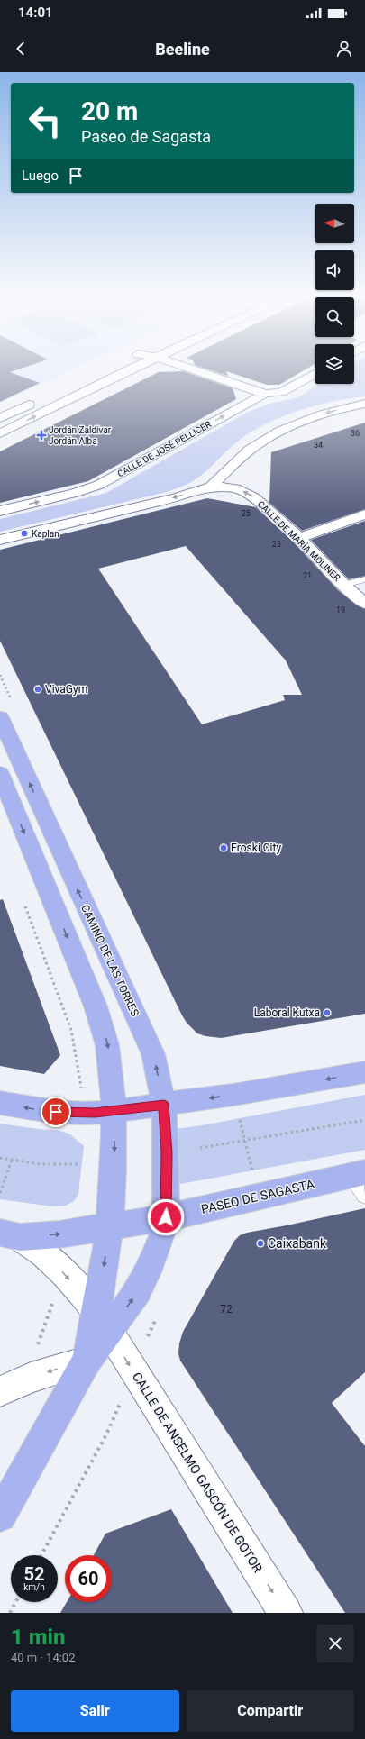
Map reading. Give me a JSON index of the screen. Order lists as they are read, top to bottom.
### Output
{
  "streets": {
    "main road": ["CAMINO DE LAS TORRES", "PASEO DE SAGASTA"],
    "street": ["CALLE DE JOSÉ PELLICER", "CALLE DE MARÍA MOLINER", "CALLE DE ANSELMO GASCÓN DE GOTOR"]
  },
  "crossings": [
    ["CAMINO DE LAS TORRES", "PASEO DE SAGASTA"],
    ["CAMINO DE LAS TORRES", "CALLE DE ANSELMO GASCÓN DE GOTOR"],
    ["PASEO DE SAGASTA", "CALLE DE ANSELMO GASCÓN DE GOTOR"]
  ],
  "one_way": ["CALLE DE ANSELMO GASCÓN DE GOTOR"],
  "places": {
    "health": ["Jordán Zaldívar Jordán Alba"],
    "other": [
      "Kaplan",
      "VivaGym",
      "Eroski City",
      "Laboral Kutxa",
      "Caixabank"
    ]
  },
  "house_numbers": [
    "36",
    "34",
    "25",
    "23",
    "21",
    "19",
    "72"
  ],
  "north": "left",
  "page": {
    "status": "14:01",
    "header": "Beeline",
    "turn": ["20 m", "Paseo de Sagasta"],
    "then": "Luego",
    "speed": "52 km/h",
    "limit": "60",
    "heading": ["1 min", "40 m · 14:02"],
    "buttons": ["Salir", "Compartir"]
  }
}
